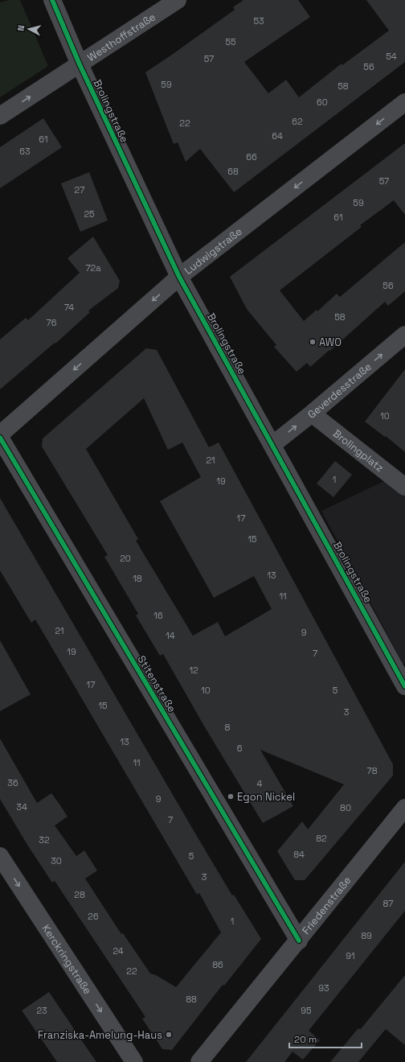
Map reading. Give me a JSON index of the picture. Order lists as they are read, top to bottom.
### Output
{
  "streets": {
    "street": [
      "Westhoffstraße",
      "Brolingstraße",
      "Ludwigstraße",
      "Geverdesstraße",
      "Brolingplatz",
      "Stitenstraße",
      "Friedenstraße",
      "Kerckringstraße"
    ]
  },
  "crossings": [
    ["Westhoffstraße", "Brolingstraße"],
    ["Brolingstraße", "Ludwigstraße"],
    ["Brolingstraße", "Geverdesstraße"],
    ["Geverdesstraße", "Brolingplatz"],
    ["Stitenstraße", "Friedenstraße"]
  ],
  "one_way": [
    "Westhoffstraße",
    "Ludwigstraße",
    "Geverdesstraße",
    "Kerckringstraße"
  ],
  "places": ["AWO", "Egon Nickel", "Franziska-Amelung-Haus"],
  "house_numbers": [
    "53",
    "55",
    "54",
    "57",
    "56",
    "59",
    "58",
    "60",
    "62",
    "22",
    "64",
    "61",
    "63",
    "66",
    "68",
    "57",
    "27",
    "59",
    "25",
    "61",
    "72a",
    "56",
    "74",
    "58",
    "76",
    "10",
    "21",
    "1",
    "19",
    "17",
    "15",
    "20",
    "13",
    "18",
    "11",
    "16",
    "21",
    "9",
    "14",
    "19",
    "7",
    "12",
    "17",
    "10",
    "5",
    "15",
    "3",
    "8",
    "13",
    "6",
    "11",
    "78",
    "36",
    "4",
    "9",
    "34",
    "80",
    "7",
    "82",
    "32",
    "84",
    "5",
    "30",
    "3",
    "28",
    "87",
    "26",
    "1",
    "89",
    "24",
    "91",
    "86",
    "22",
    "93",
    "88",
    "23",
    "95"
  ],
  "scale_bar": "20 m",
  "north": "left"
}
